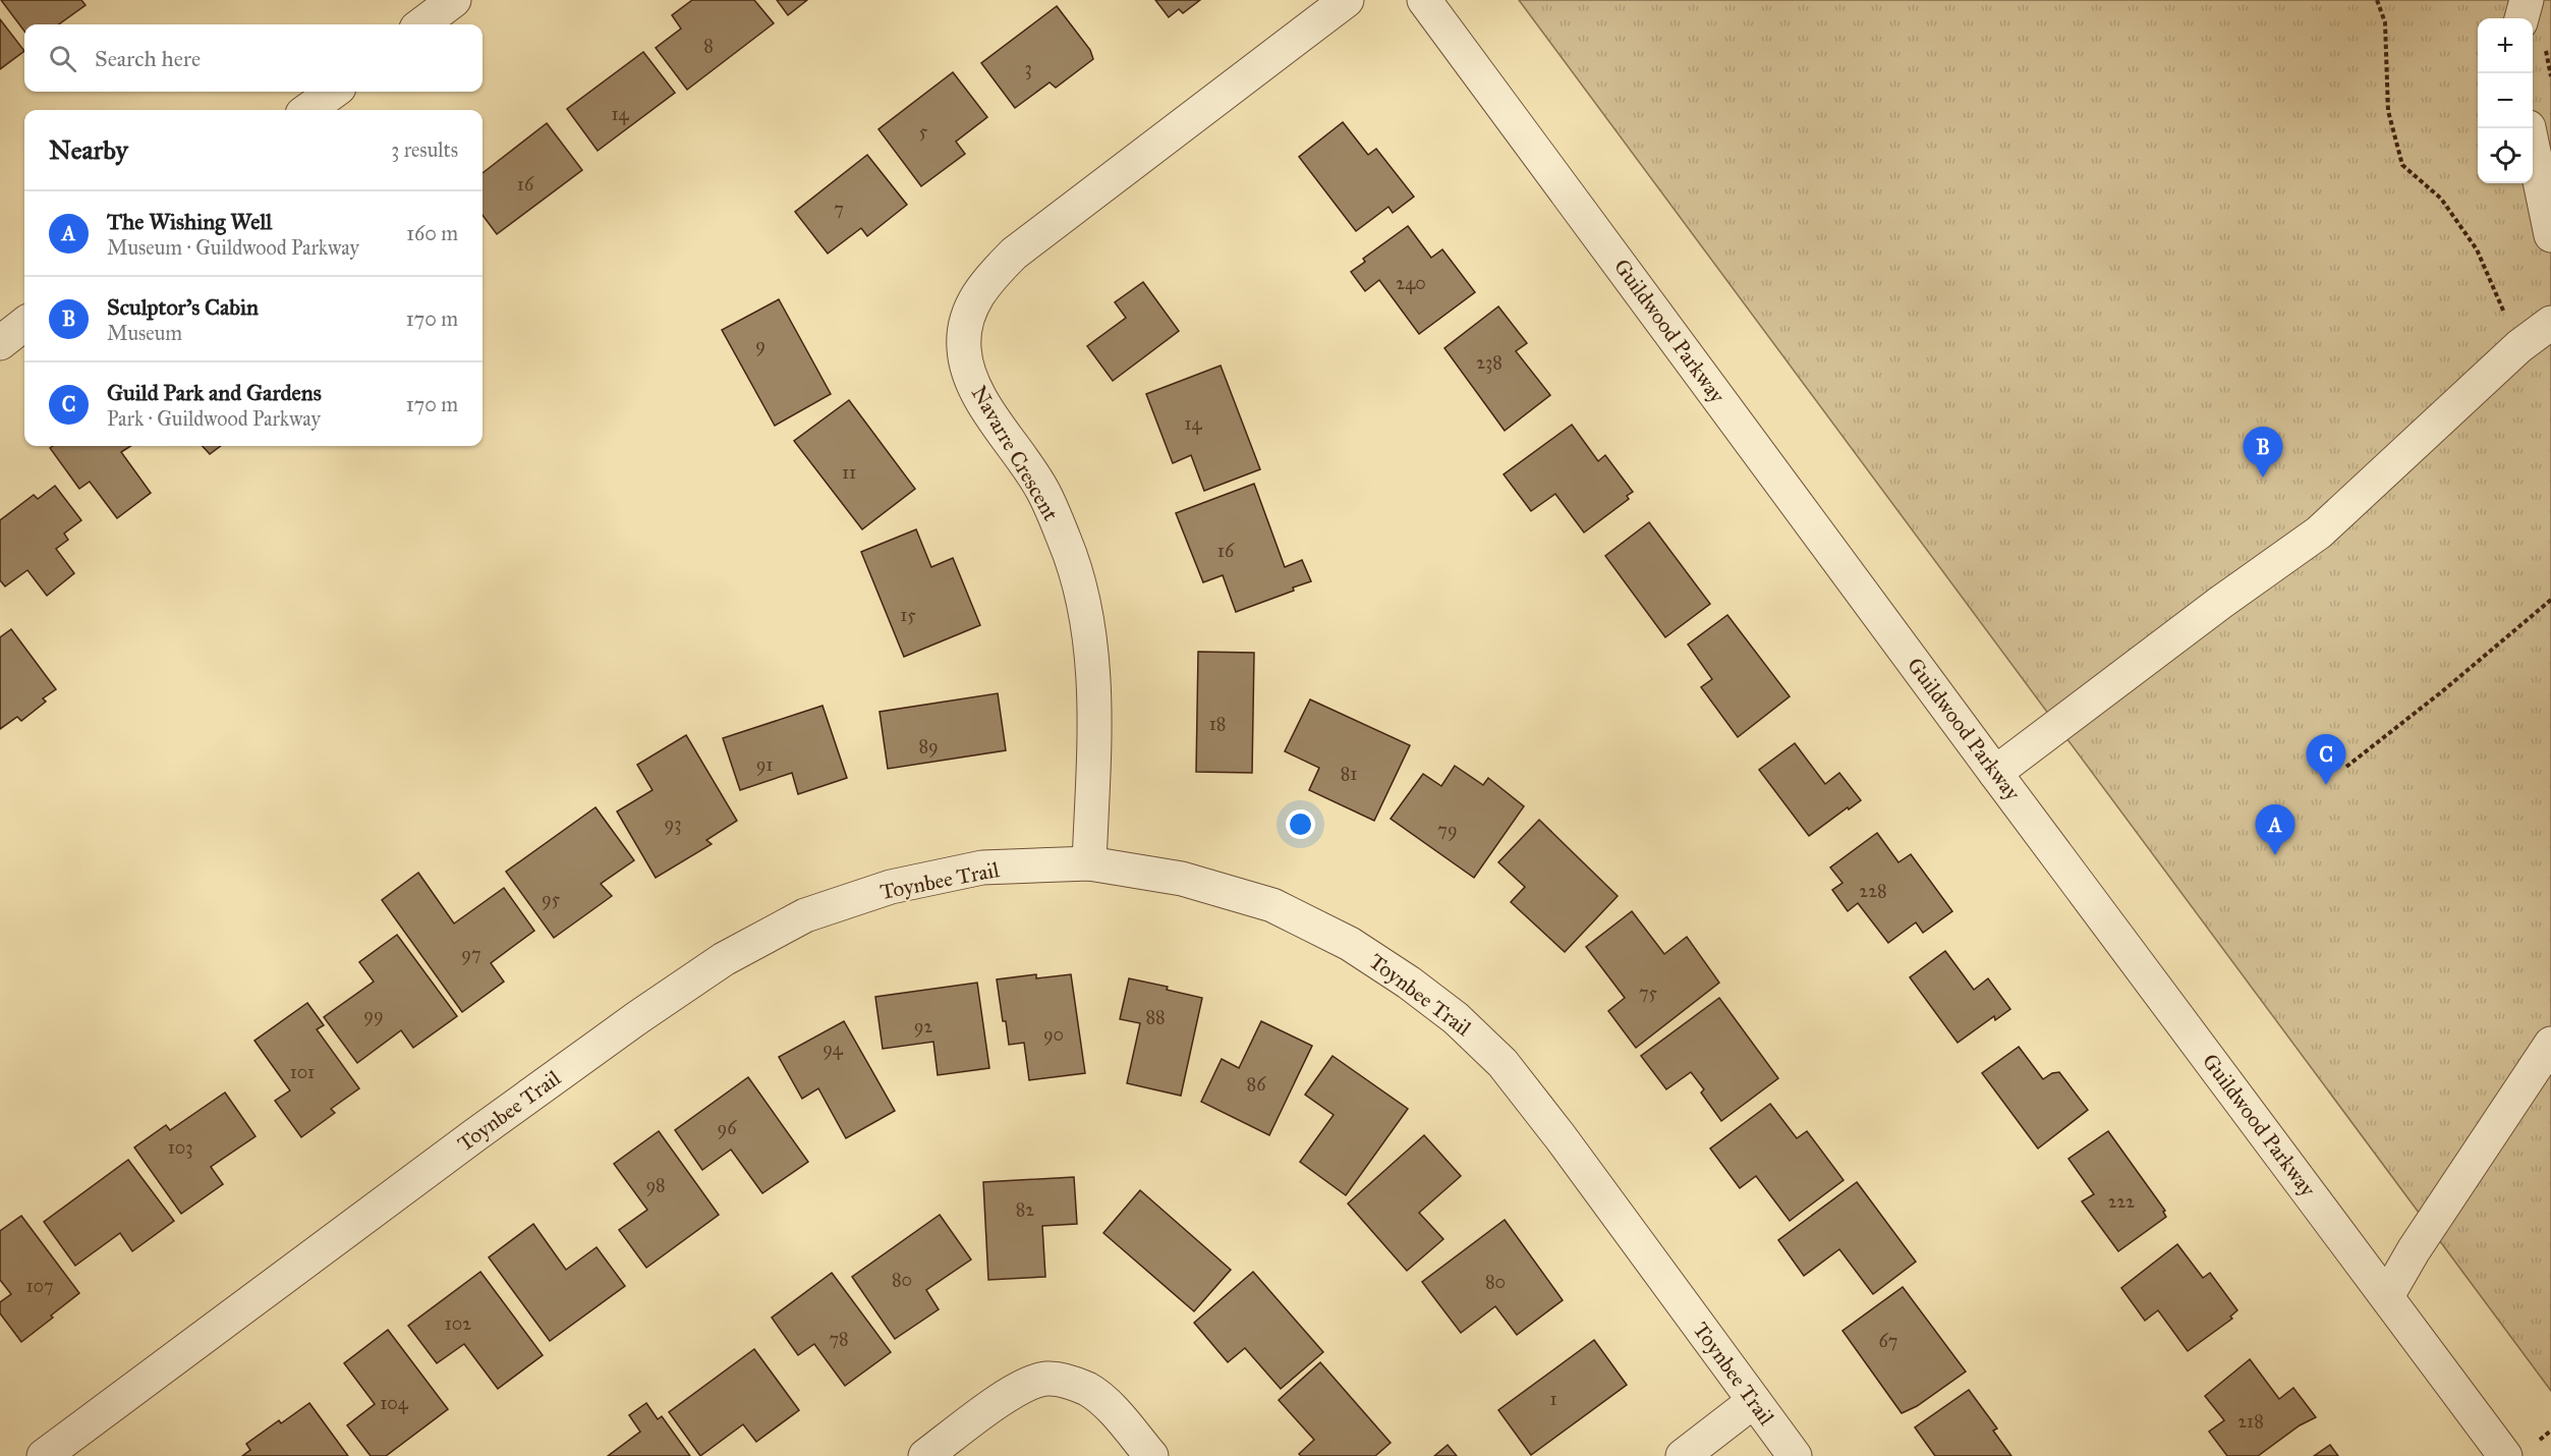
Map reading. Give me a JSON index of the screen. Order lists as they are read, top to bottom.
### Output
{
  "streets": {
    "street": ["Guildwood Parkway", "Navarre Crescent", "Toynbee Trail"]
  },
  "crossings": [
    ["Navarre Crescent", "Toynbee Trail"]
  ],
  "house_numbers": [
    "8",
    "3",
    "14",
    "5",
    "16",
    "7",
    "240",
    "9",
    "238",
    "14",
    "11",
    "16",
    "15",
    "18",
    "89",
    "91",
    "81",
    "93",
    "79",
    "228",
    "95",
    "97",
    "75",
    "99",
    "88",
    "92",
    "90",
    "94",
    "101",
    "86",
    "96",
    "103",
    "98",
    "222",
    "82",
    "80",
    "80",
    "107",
    "102",
    "78",
    "67",
    "1",
    "104",
    "218"
  ],
  "page": {
    "map_buttons": ["+", "−"],
    "search": "Search here",
    "heading": ["Nearby", "3 results"],
    "list": [
      {
        "mark": "A",
        "name": "The Wishing Well",
        "note": "Museum · Guildwood Parkway",
        "value": "160 m"
      },
      {
        "mark": "B",
        "name": "Sculptor's Cabin",
        "note": "Museum",
        "value": "170 m"
      },
      {
        "mark": "C",
        "name": "Guild Park and Gardens",
        "note": "Park · Guildwood Parkway",
        "value": "170 m"
      }
    ],
    "pins": ["B", "C", "A"]
  }
}
